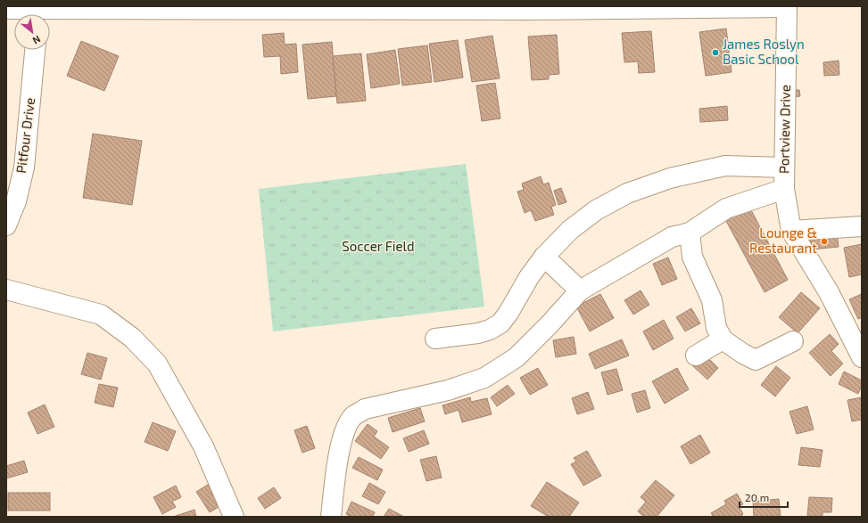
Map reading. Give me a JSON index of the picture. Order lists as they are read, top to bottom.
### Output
{
  "streets": {
    "street": ["Portview Drive", "Pitfour Drive"]
  },
  "parks": ["Soccer Field"],
  "places": ["James Roslyn Basic School", "Lounge & Restaurant"],
  "scale_bar": "20 m",
  "north": "bottom right"
}
